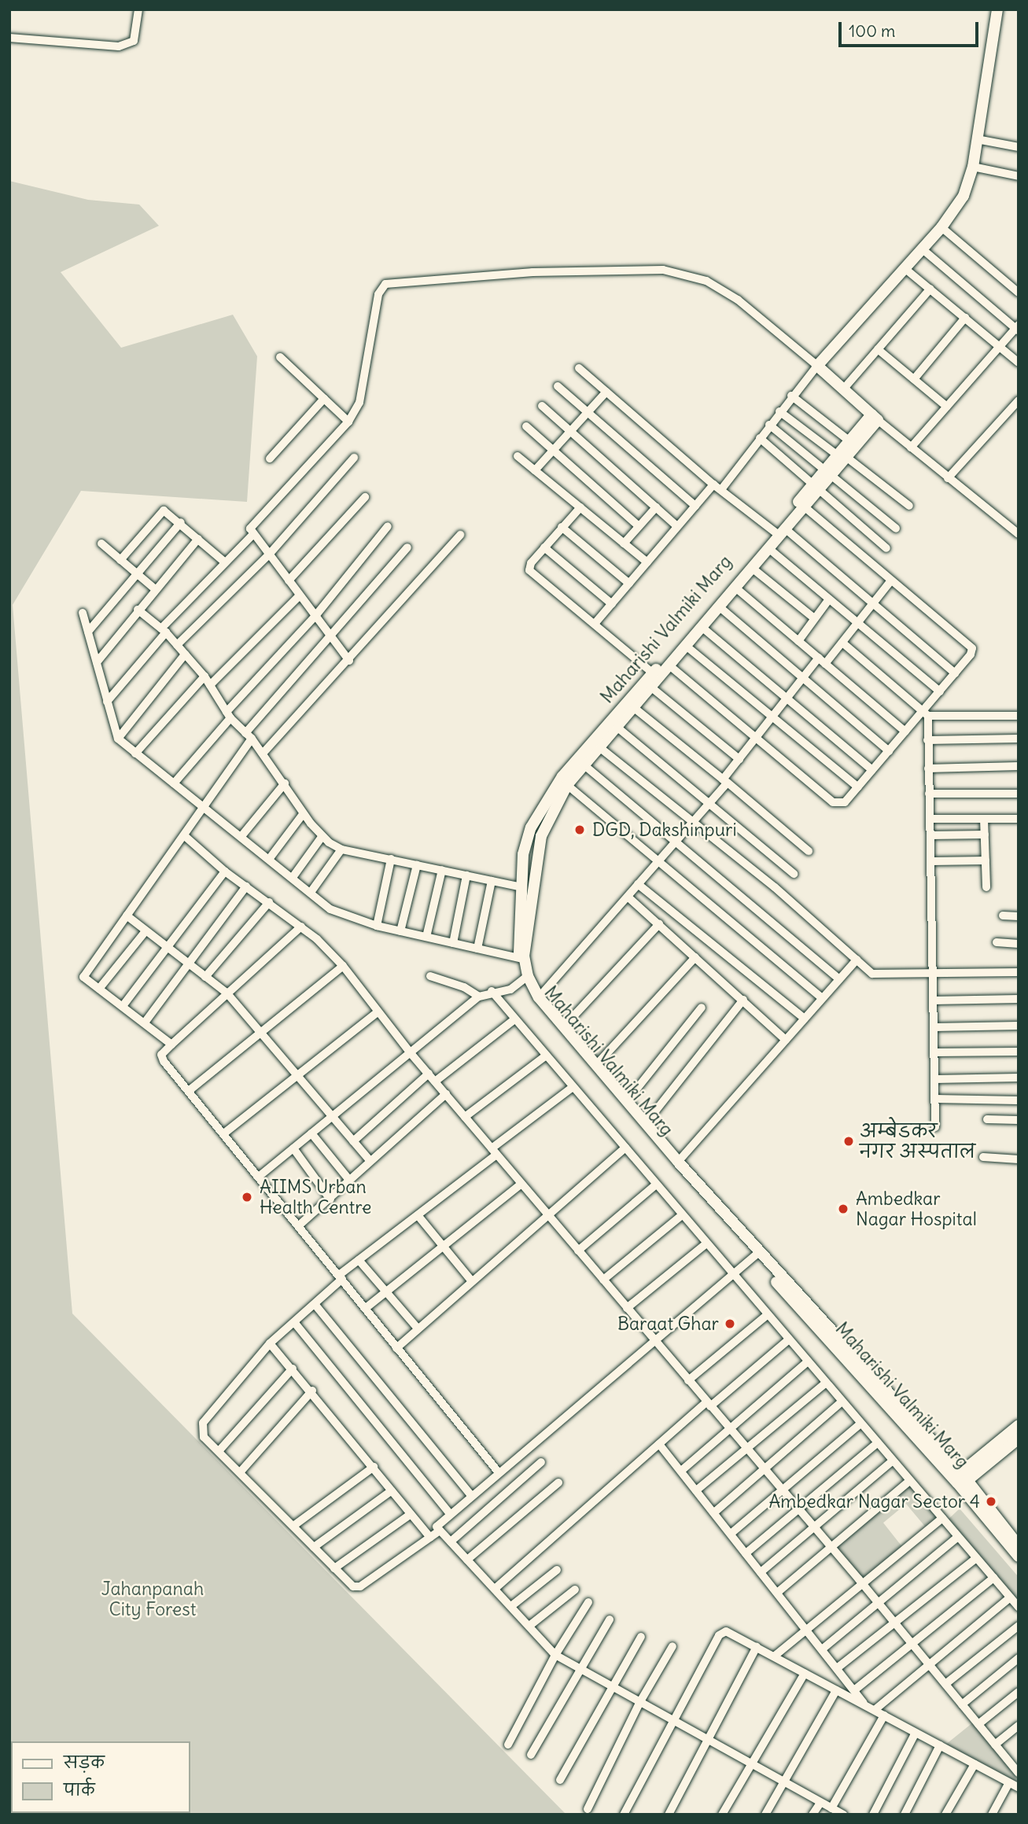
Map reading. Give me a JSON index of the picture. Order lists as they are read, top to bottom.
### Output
{
  "streets": {
    "street": ["Maharishi Valmiki Marg"]
  },
  "parks": ["Jahanpanah City Forest"],
  "places": [
    "DGD, Dakshinpuri",
    "अम्बेडकर नगर अस्पताल",
    "AIIMS Urban Health Centre",
    "Ambedkar Nagar Hospital",
    "Baraat Ghar",
    "Ambedkar Nagar Sector 4"
  ],
  "legend": ["सड़क", "पार्क"],
  "scale_bar": "100 m"
}
